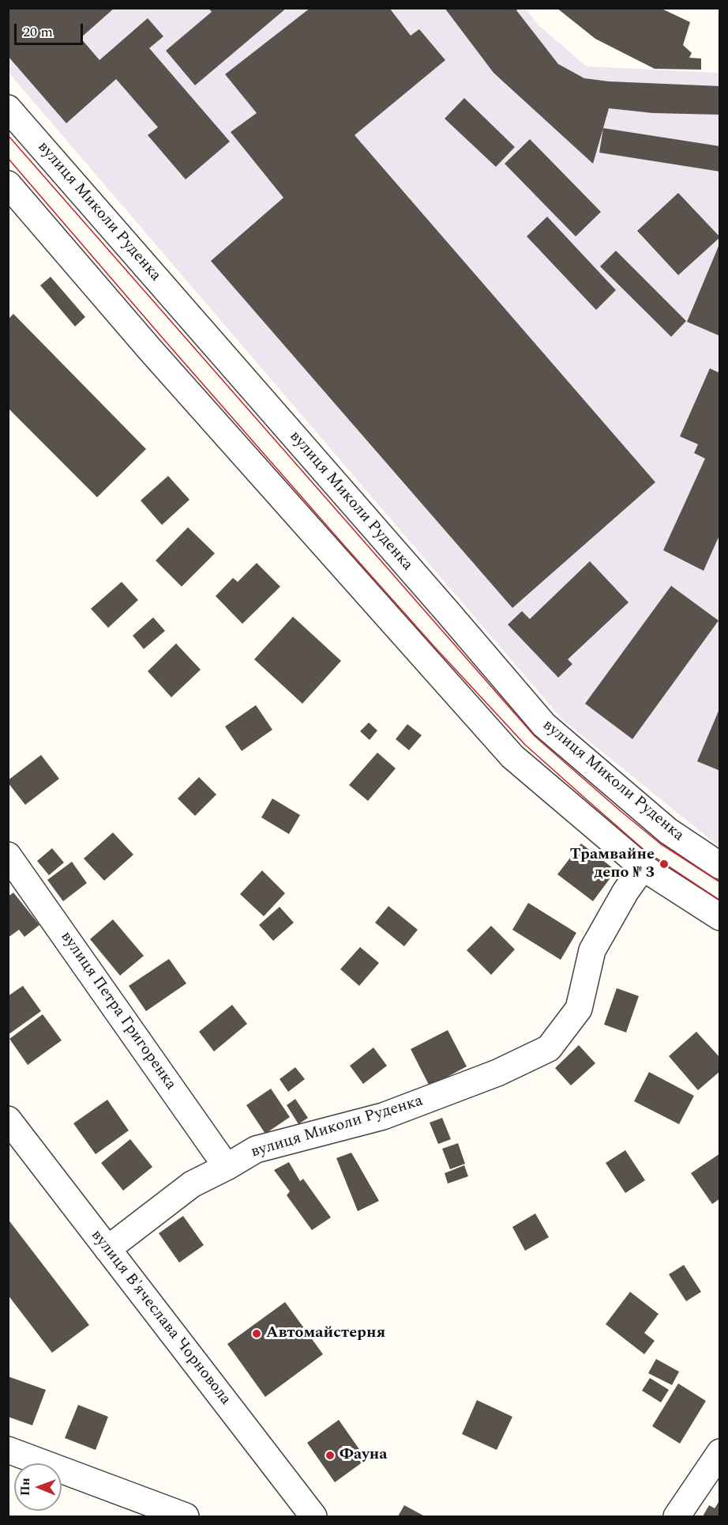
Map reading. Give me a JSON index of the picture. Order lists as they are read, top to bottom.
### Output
{
  "streets": {
    "street": ["вулиця Миколи Руденка", "вулиця Петра Григоренка", "вулиця В'ячеслава Чорновола"]
  },
  "crossings": [
    ["вулиця Миколи Руденка", "вулиця Петра Григоренка"],
    ["вулиця Миколи Руденка", "вулиця В'ячеслава Чорновола"]
  ],
  "places": ["Трамвайне депо № 3", "Автомайстерня", "Фауна"],
  "scale_bar": "20 m",
  "north": "left"
}
